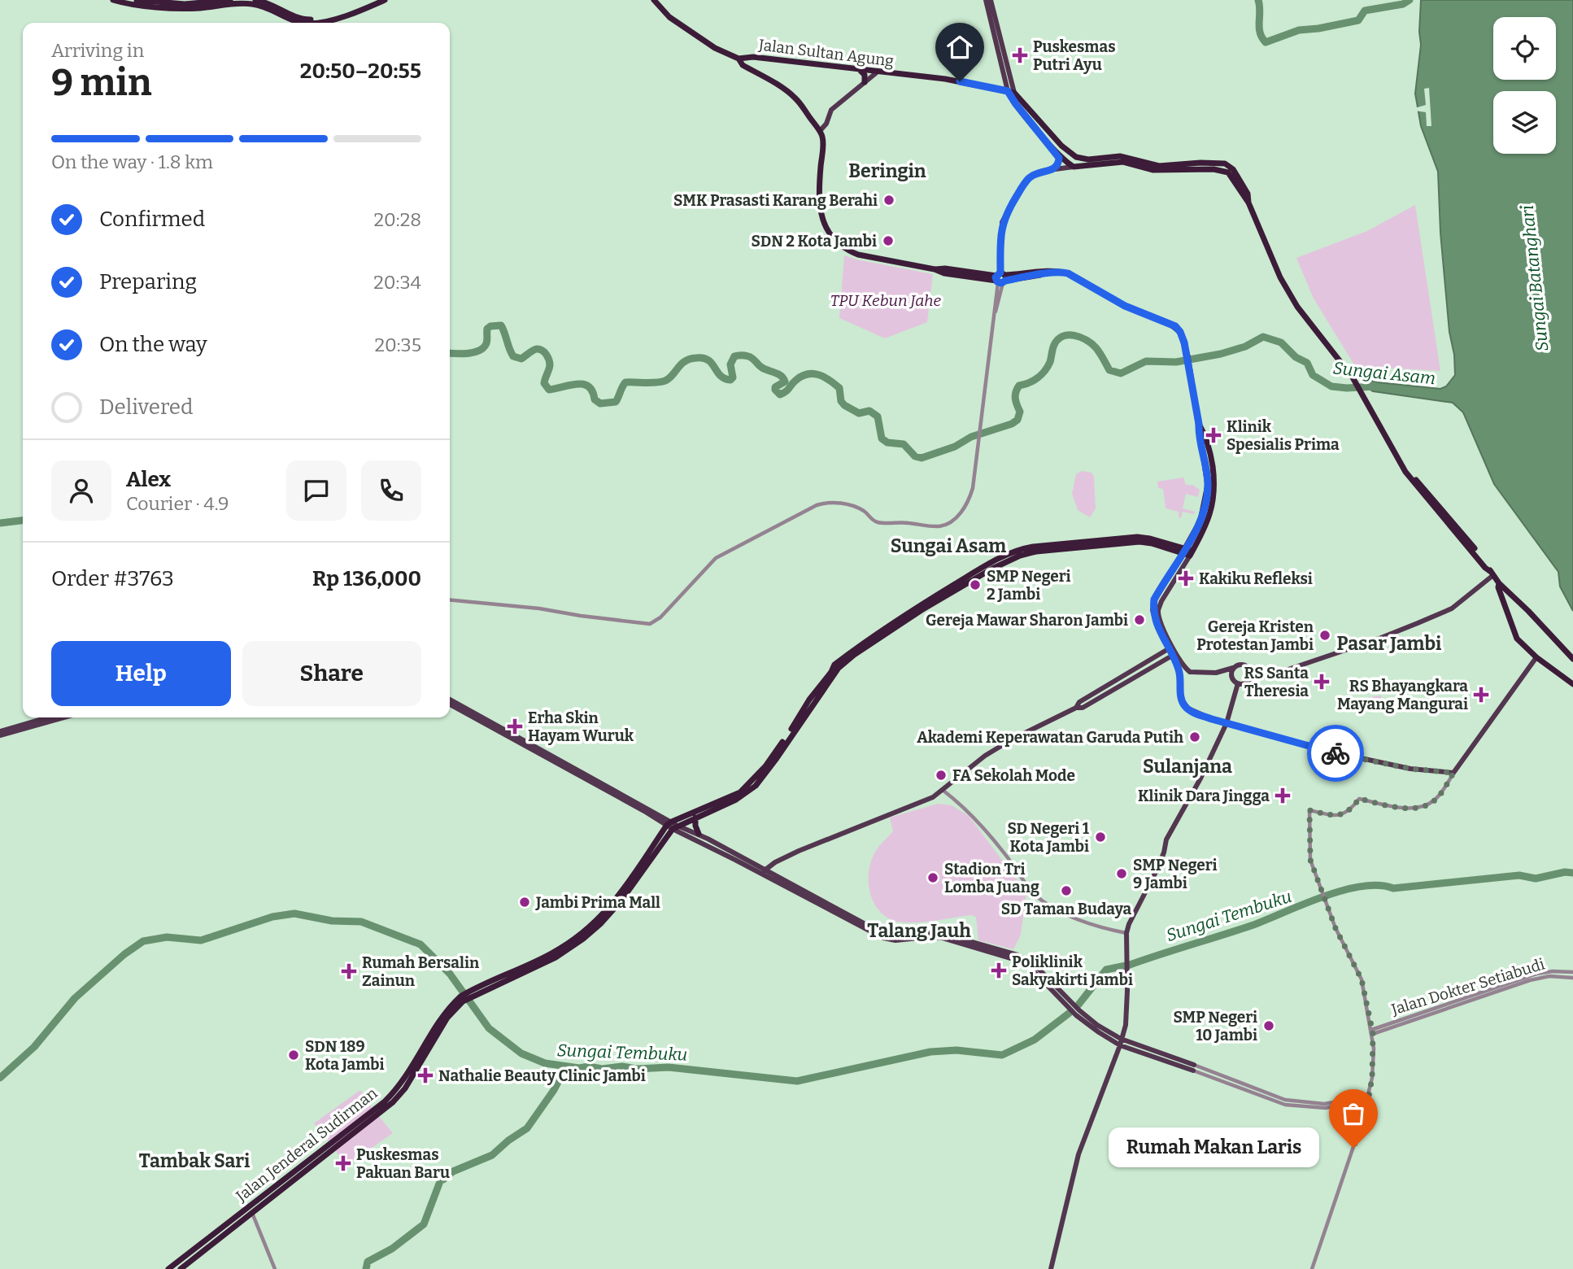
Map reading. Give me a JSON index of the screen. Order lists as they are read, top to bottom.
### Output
{
  "streets": {
    "highway": ["Jalan Sultan Agung", "Jalan Jenderal Sudirman"],
    "street": ["Jalan Dokter Setiabudi"]
  },
  "districts": [
    "Beringin",
    "Sungai Asam",
    "Pasar Jambi",
    "Sulanjana",
    "Talang Jauh",
    "Tambak Sari"
  ],
  "water": ["Sungai Batanghari", "Sungai Asam", "Sungai Tembuku"],
  "parks": ["TPU Kebun Jahe"],
  "places": {
    "health": [
      "Puskesmas Putri Ayu",
      "Klinik Spesialis Prima",
      "Kakiku Refleksi",
      "RS Santa Theresia",
      "RS Bhayangkara Mayang Mangurai",
      "Erha Skin Hayam Wuruk",
      "Klinik Dara Jingga",
      "Poliklinik Sakyakirti Jambi",
      "Rumah Bersalin Zainun",
      "Nathalie Beauty Clinic Jambi",
      "Puskesmas Pakuan Baru"
    ],
    "other": [
      "SMK Prasasti Karang Berahi",
      "SDN 2 Kota Jambi",
      "SMP Negeri 2 Jambi",
      "Gereja Mawar Sharon Jambi",
      "Gereja Kristen Protestan Jambi",
      "Akademi Keperawatan Garuda Putih",
      "FA Sekolah Mode",
      "SD Negeri 1 Kota Jambi",
      "SMP Negeri 9 Jambi",
      "Stadion Tri Lomba Juang",
      "SD Taman Budaya",
      "Jambi Prima Mall",
      "SMP Negeri 10 Jambi",
      "SDN 189 Kota Jambi",
      "Rumah Makan Laris"
    ]
  },
  "page": {
    "heading": ["9 min", "Arriving in", "20:50–20:55"],
    "panel": [
      "Alex",
      "Courier · 4.9",
      "Order #3763",
      "Rp 136,000"
    ],
    "bar": "On the way · 1.8 km",
    "list": [
      ["Confirmed", "20:28"],
      ["Preparing", "20:34"],
      ["On the way", "20:35"],
      "Delivered"
    ],
    "buttons": ["Help", "Share"],
    "bubble": "Rumah Makan Laris"
  }
}
